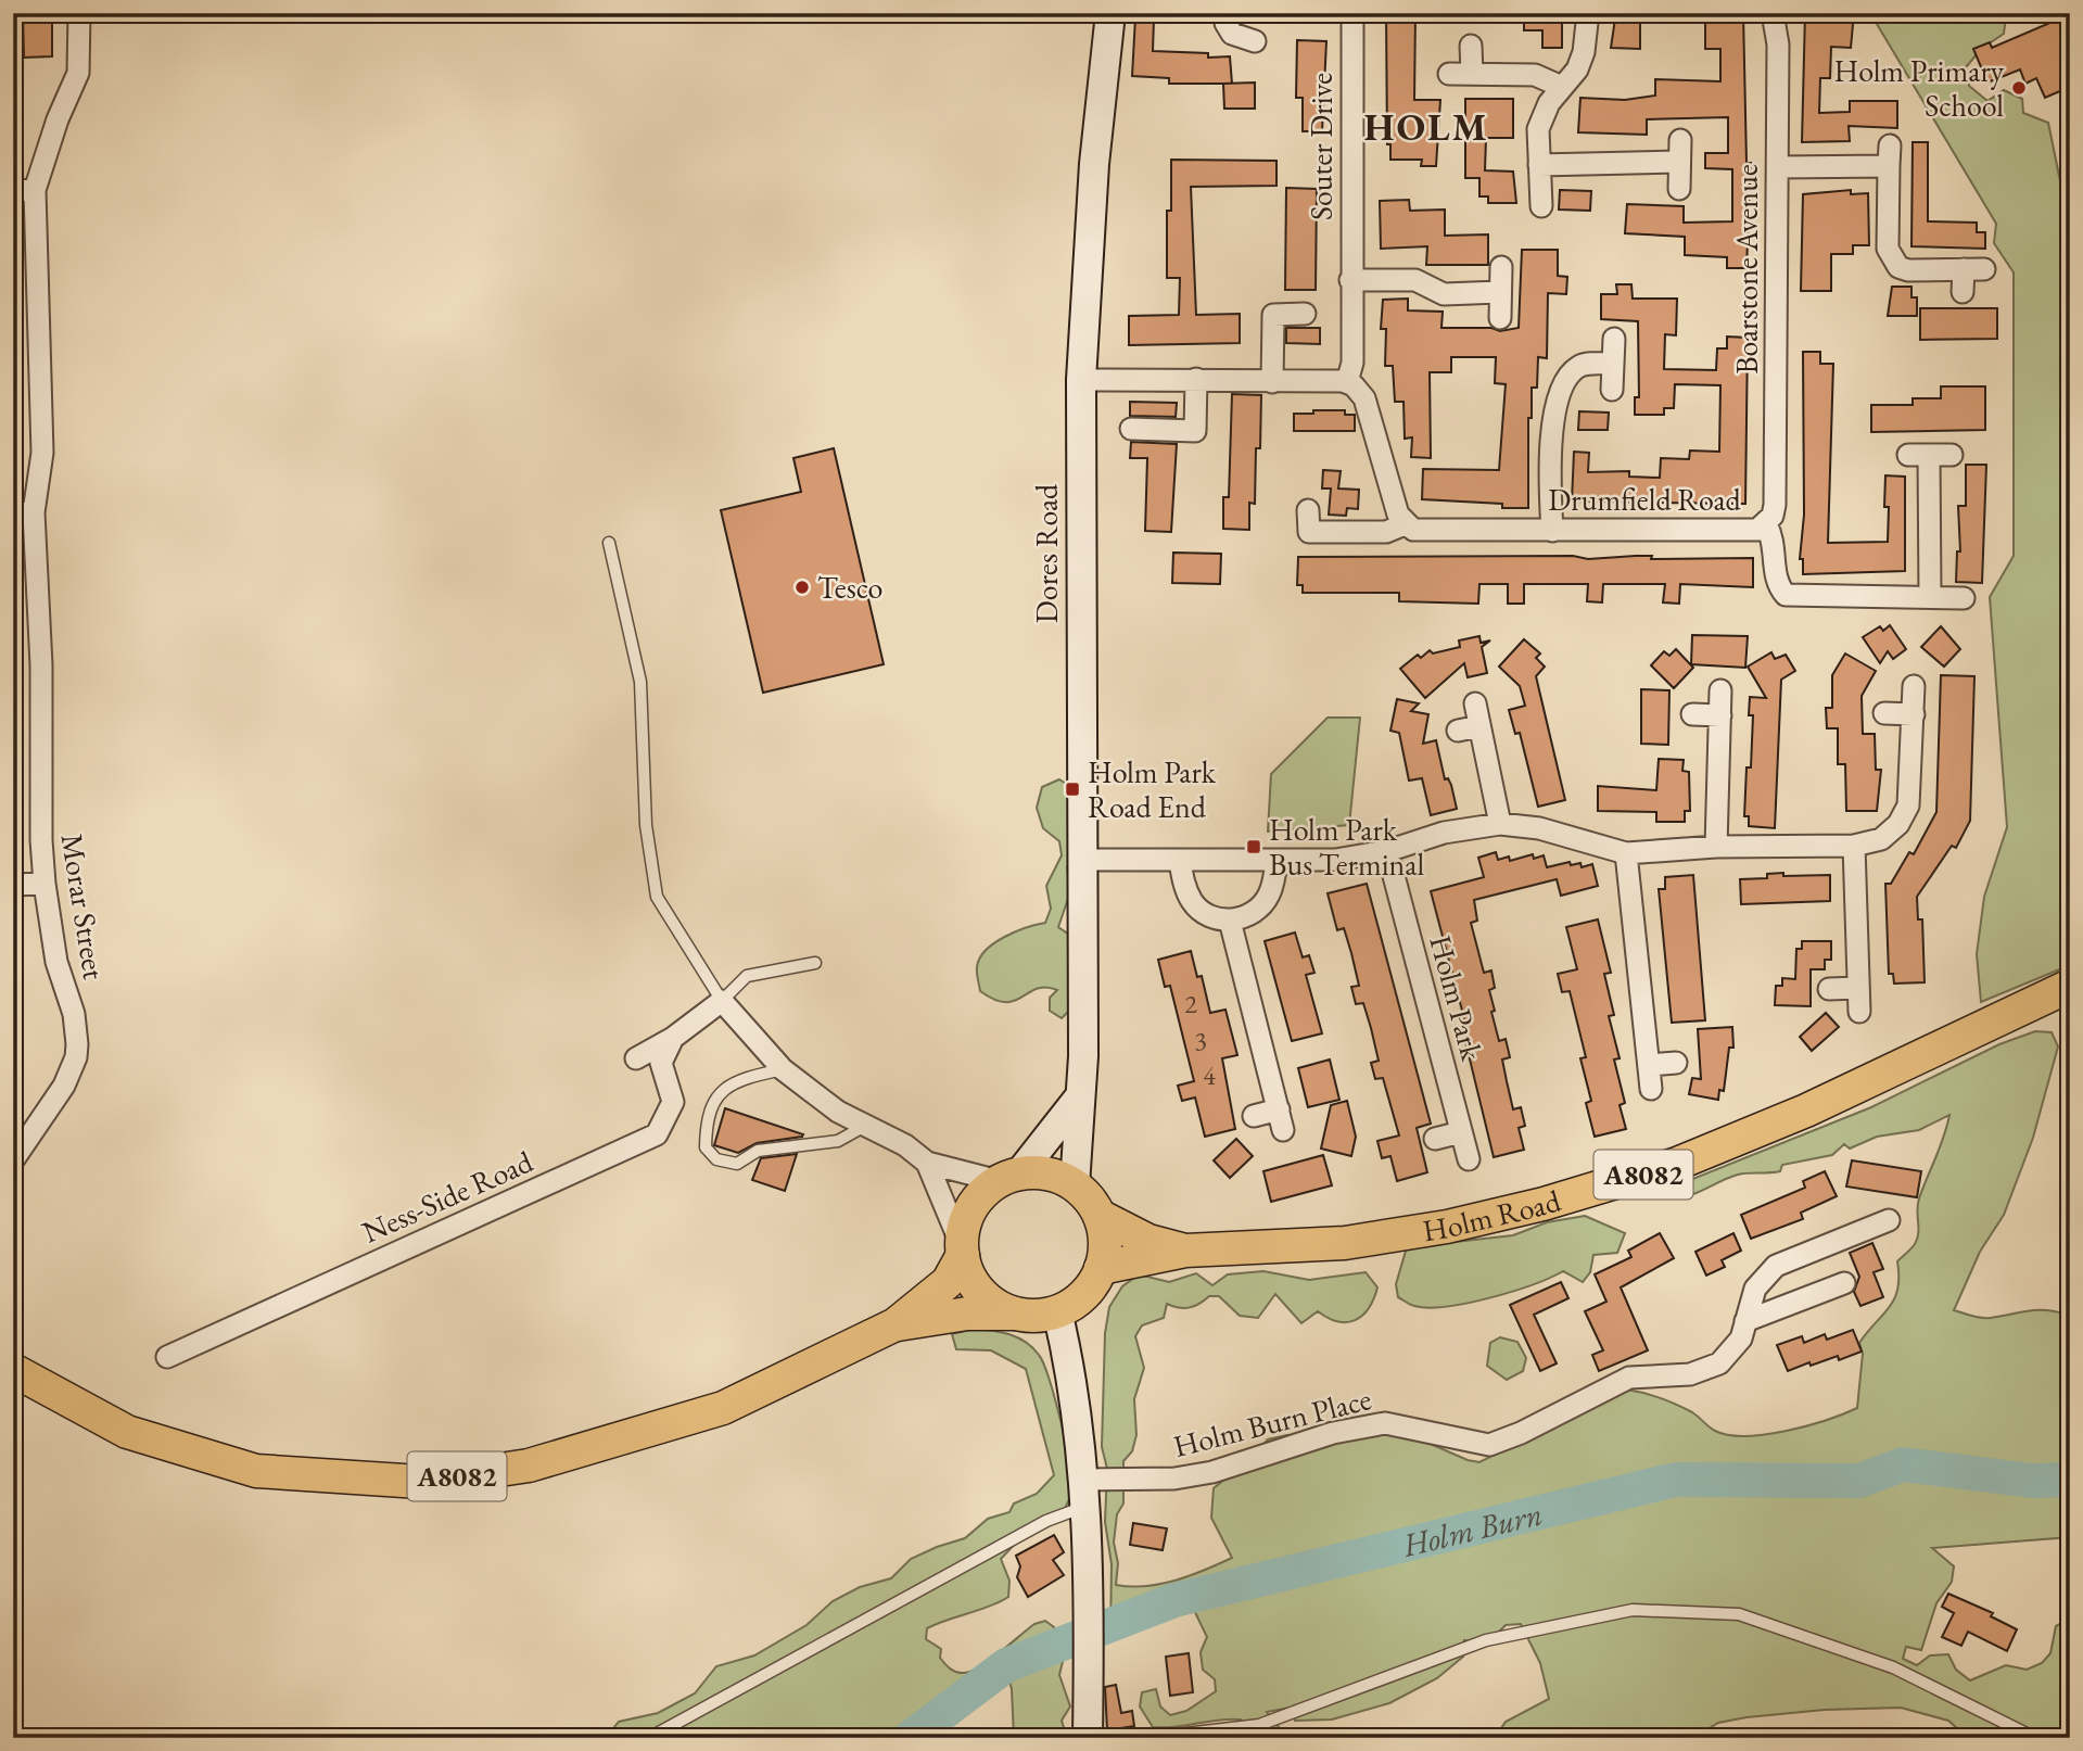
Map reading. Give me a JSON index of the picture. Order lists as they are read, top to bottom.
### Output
{
  "streets": {
    "main road": ["Dores Road", "A8082", "Holm Road"],
    "street": [
      "Souter Drive",
      "Boarstone Avenue",
      "Drumfield Road",
      "Morar Street",
      "Holm Park",
      "Ness-Side Road",
      "Holm Burn Place"
    ]
  },
  "crossings": [
    ["Boarstone Avenue", "Drumfield Road"],
    ["Dores Road", "A8082"],
    ["Dores Road", "Holm Road"],
    ["A8082", "Holm Road"]
  ],
  "districts": ["HOLM"],
  "water": ["Holm Burn"],
  "places": {
    "other": ["Holm Primary School", "Tesco"],
    "transit": ["Holm Park Road End", "Holm Park Bus Terminal"]
  },
  "house_numbers": ["2", "3", "4"]
}
